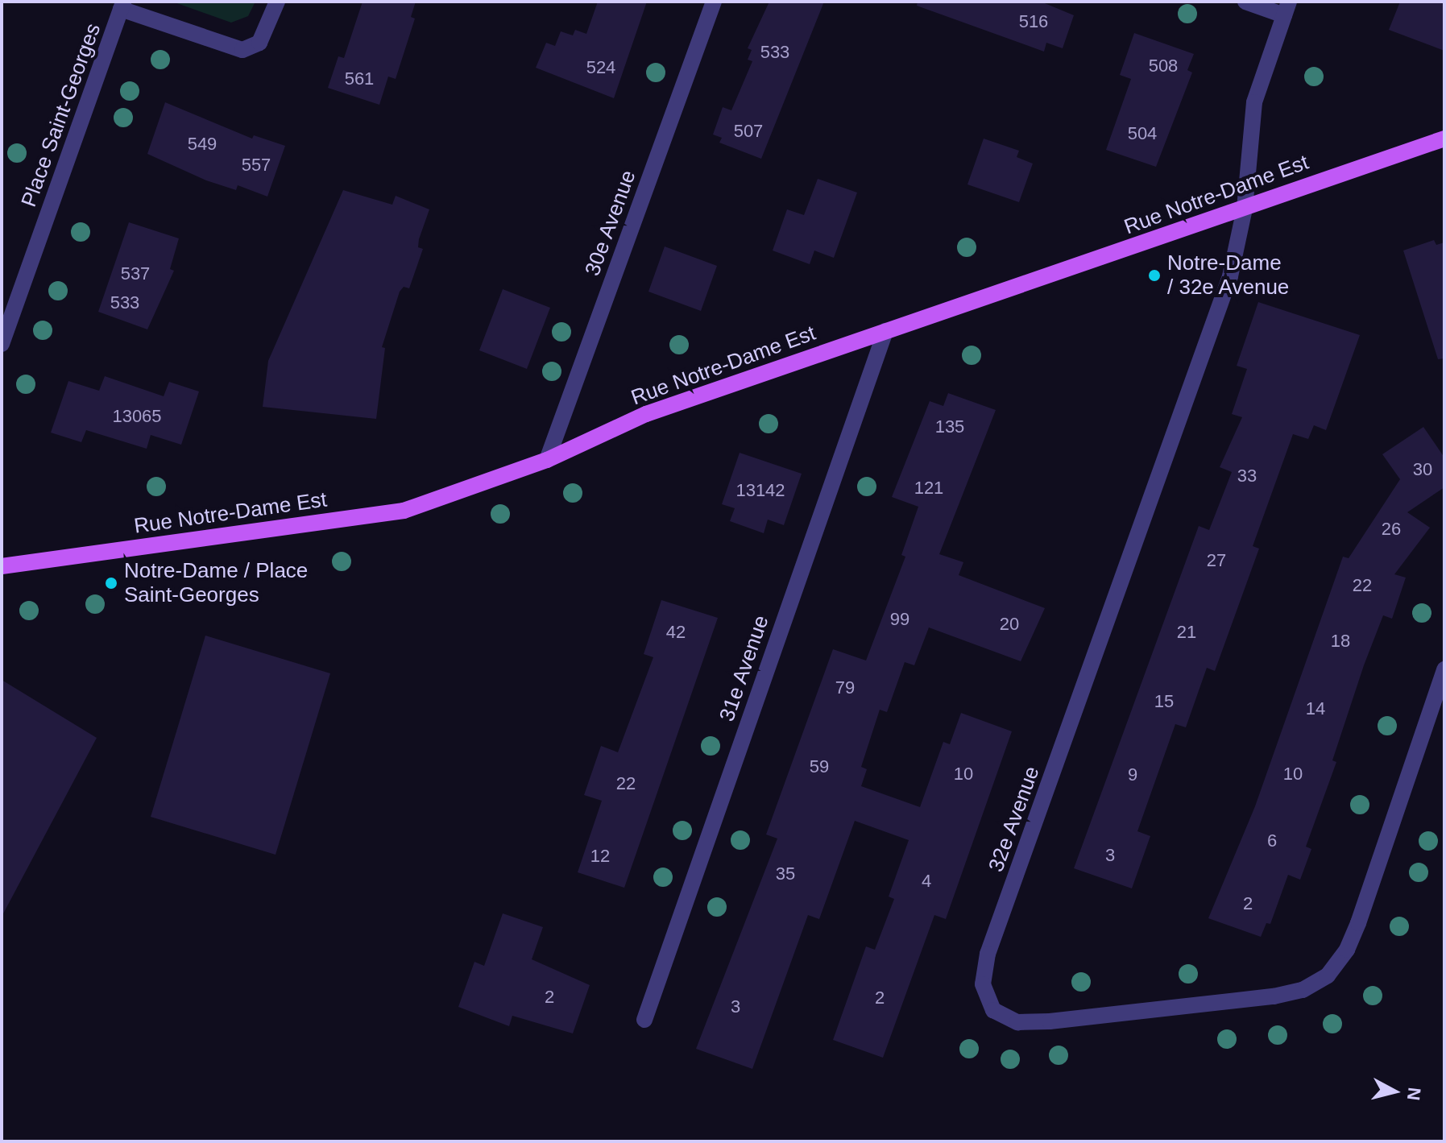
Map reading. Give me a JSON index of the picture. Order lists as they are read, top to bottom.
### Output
{
  "streets": {
    "main road": ["Rue Notre-Dame Est"],
    "street": [
      "Place Saint-Georges",
      "30e Avenue",
      "31e Avenue",
      "32e Avenue"
    ]
  },
  "crossings": [
    ["Rue Notre-Dame Est", "30e Avenue"],
    ["Rue Notre-Dame Est", "31e Avenue"],
    ["Rue Notre-Dame Est", "32e Avenue"]
  ],
  "places": ["Notre-Dame / 32e Avenue", "Notre-Dame / Place Saint-Georges"],
  "house_numbers": [
    "516",
    "533",
    "508",
    "524",
    "561",
    "507",
    "504",
    "549",
    "557",
    "537",
    "533",
    "13065",
    "135",
    "30",
    "33",
    "121",
    "13142",
    "26",
    "27",
    "22",
    "99",
    "20",
    "42",
    "21",
    "18",
    "79",
    "15",
    "14",
    "59",
    "10",
    "10",
    "9",
    "22",
    "6",
    "3",
    "12",
    "35",
    "4",
    "2",
    "2",
    "2",
    "3"
  ],
  "north": "right"
}
